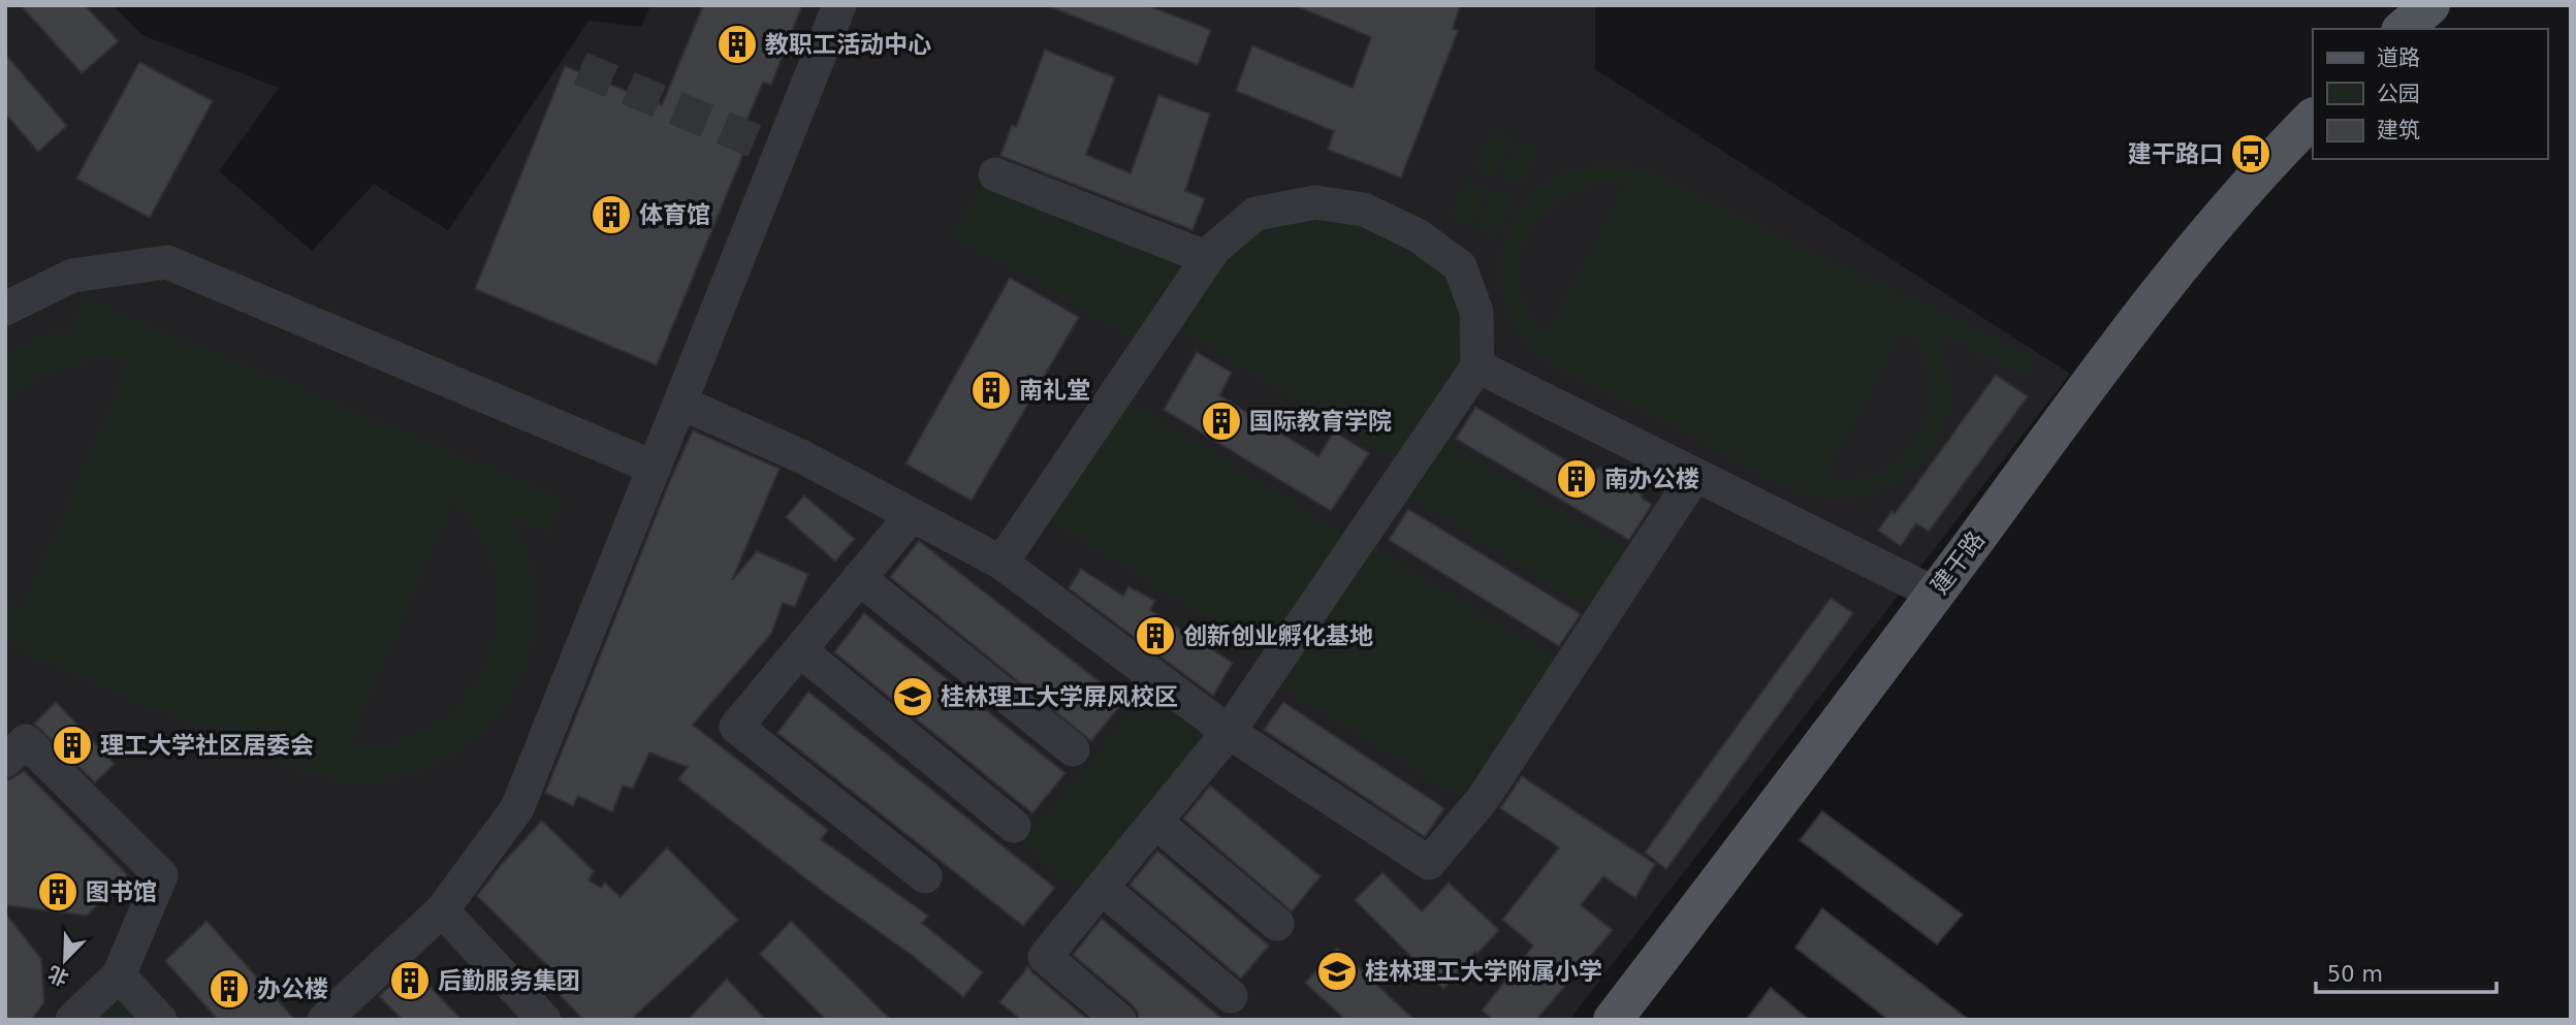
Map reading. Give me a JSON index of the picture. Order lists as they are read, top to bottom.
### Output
{
  "streets": {
    "main road": ["建干路"]
  },
  "places": {
    "building": [
      "教职工活动中心",
      "体育馆",
      "南礼堂",
      "国际教育学院",
      "南办公楼",
      "创新创业孵化基地",
      "理工大学社区居委会",
      "图书馆",
      "后勤服务集团",
      "办公楼"
    ],
    "bus stop": ["建干路口"],
    "school or university": ["桂林理工大学屏风校区", "桂林理工大学附属小学"]
  },
  "legend": ["道路", "公园", "建筑"],
  "scale_bar": "50 m",
  "north": "bottom left"
}
